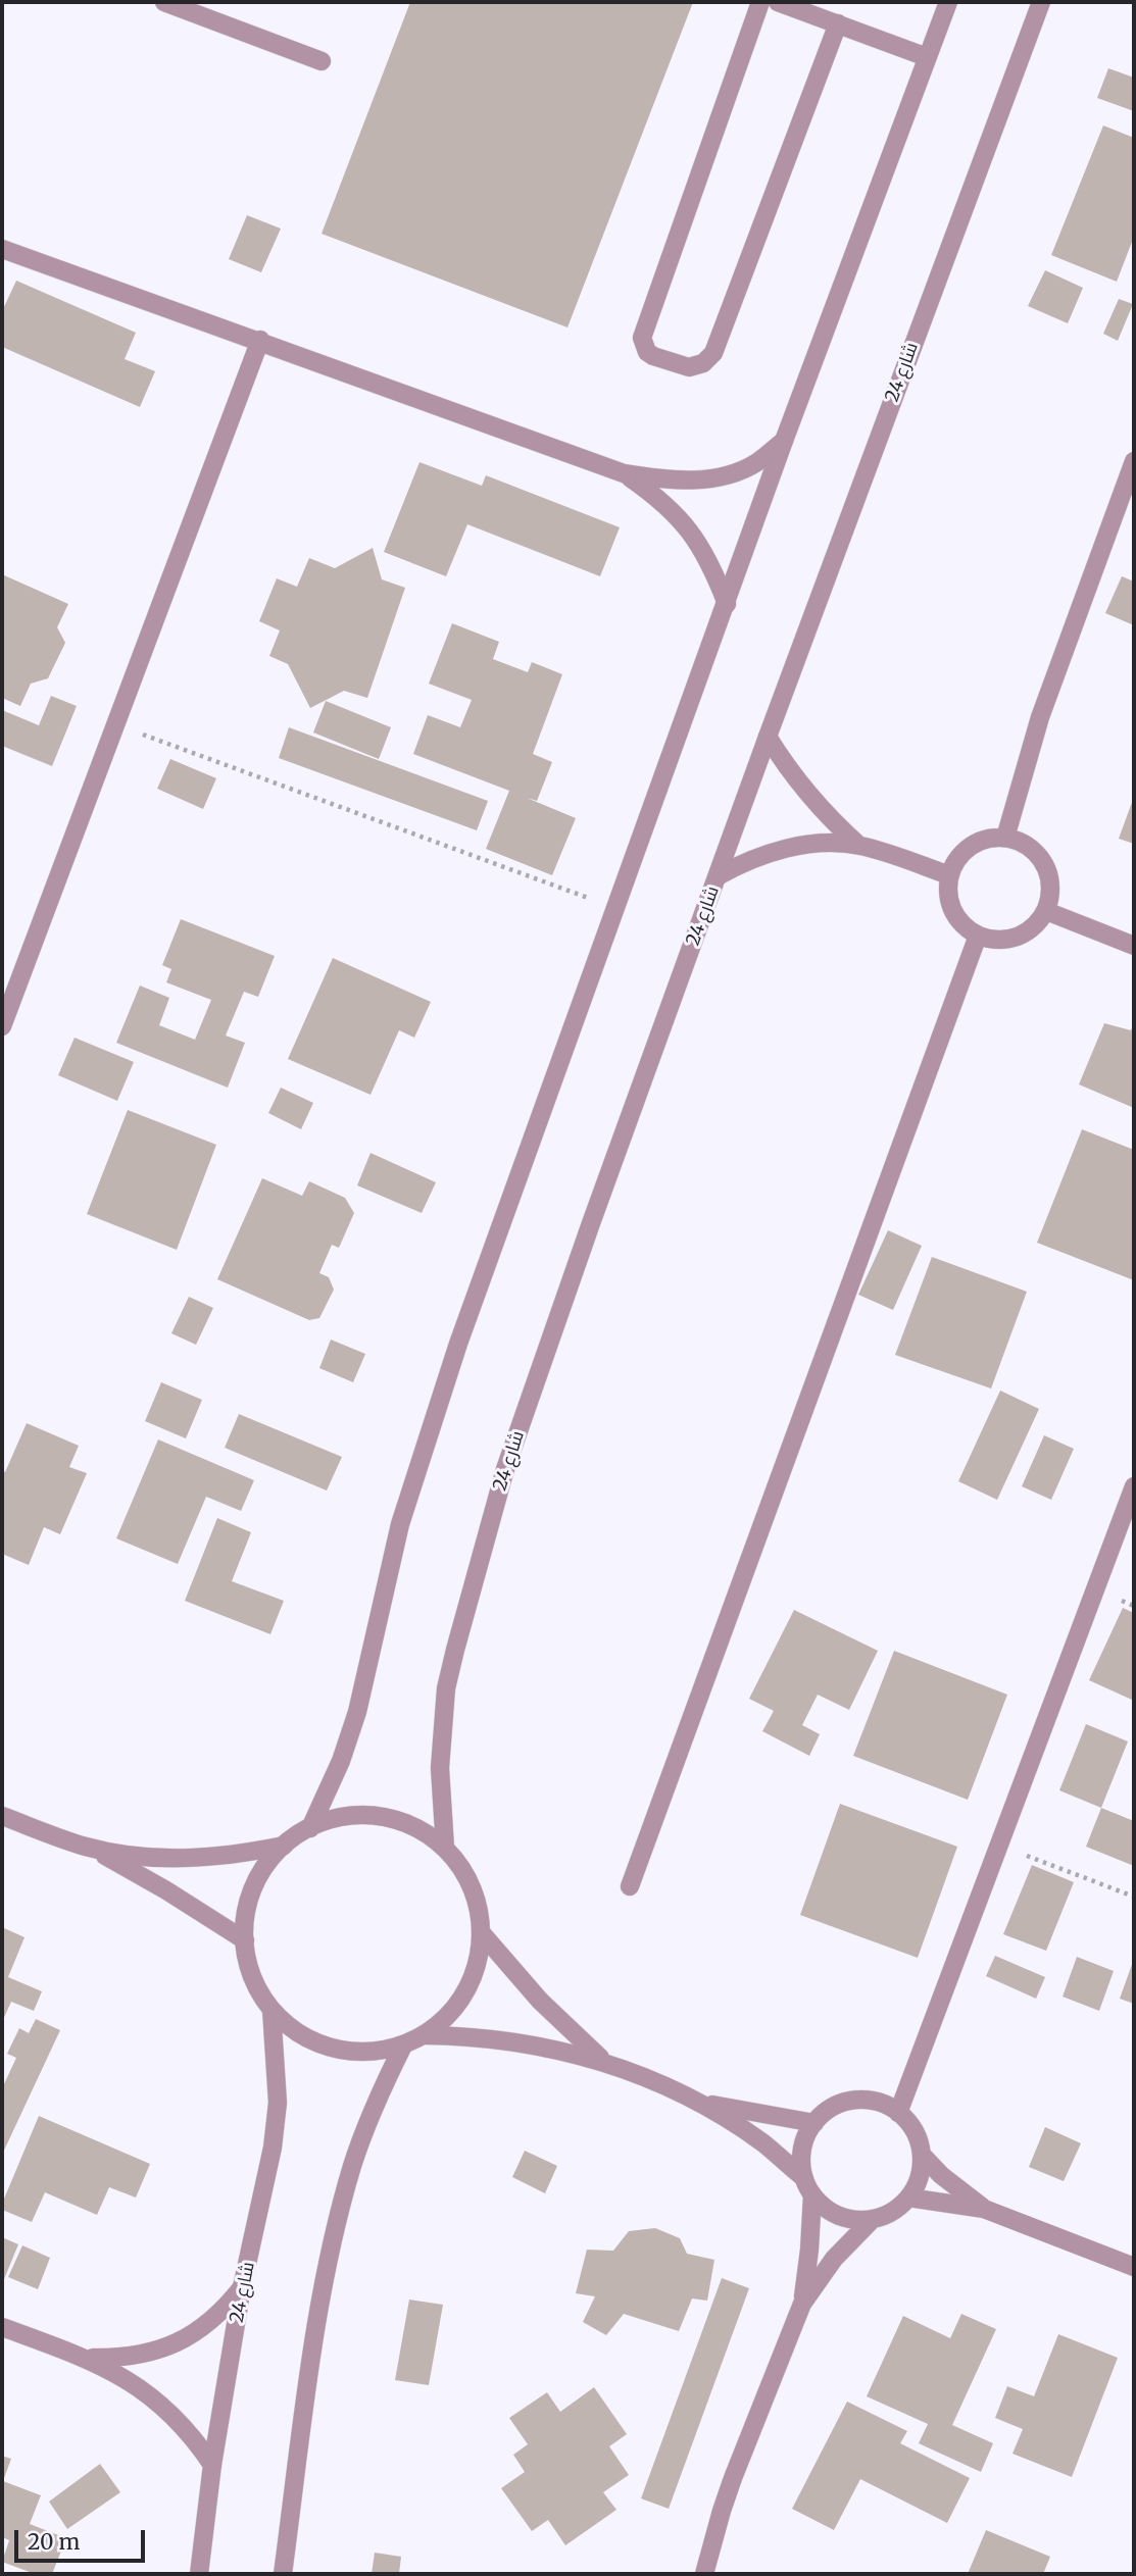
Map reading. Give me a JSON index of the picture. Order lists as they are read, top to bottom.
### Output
{
  "streets": {
    "street": ["شارع 24"]
  },
  "scale_bar": "20 m"
}
